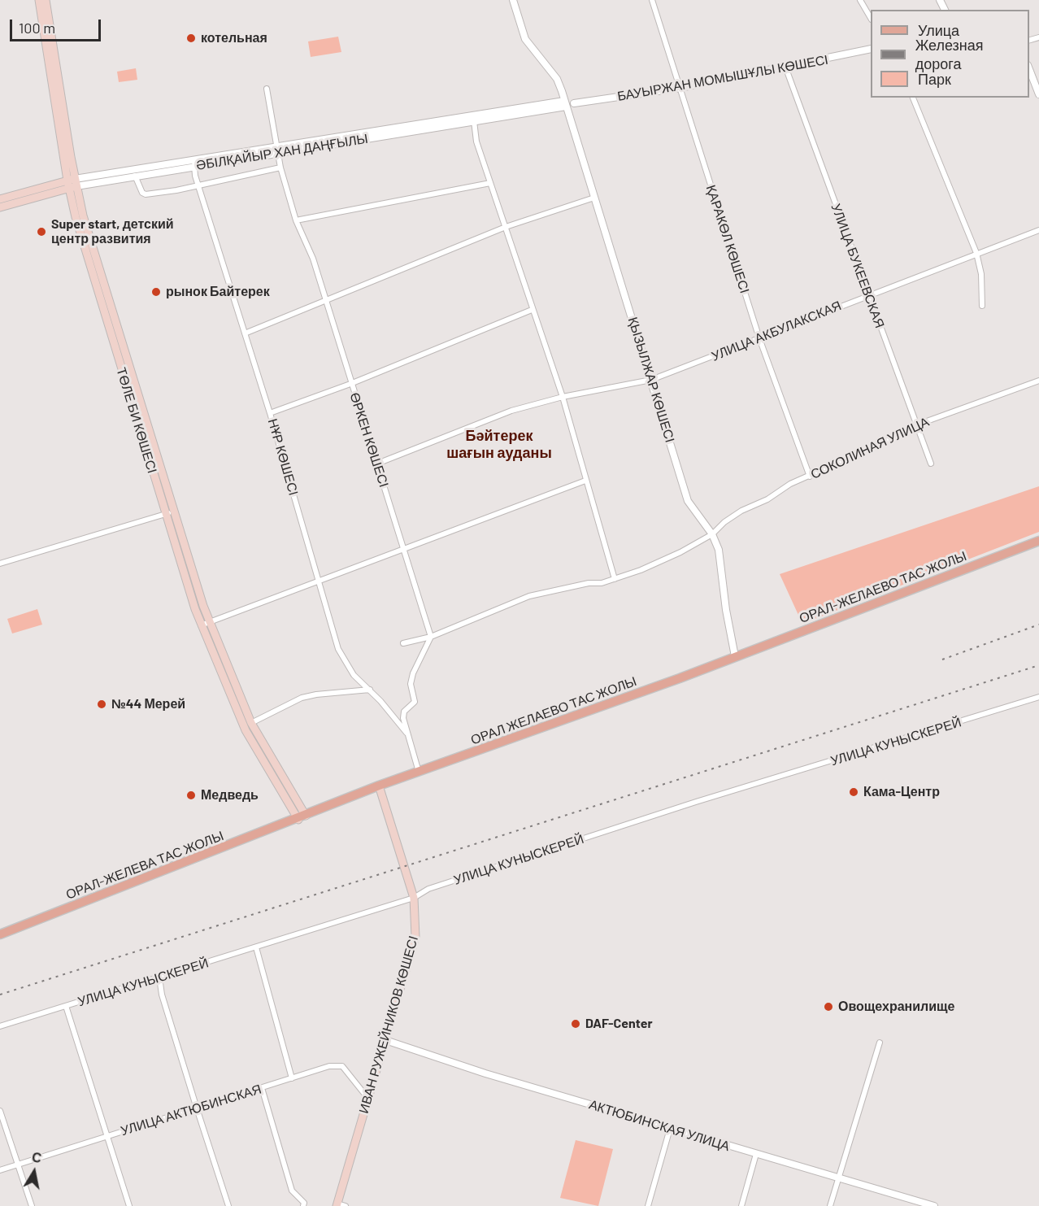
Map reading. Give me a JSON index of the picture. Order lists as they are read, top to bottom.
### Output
{
  "streets": {
    "main road": [
      "ӘБІЛҚАЙЫР ХАН ДАҢҒЫЛЫ",
      "ТӨЛЕ БИ КӨШЕСІ",
      "ОРАЛ-ЖЕЛАЕВО ТАС ЖОЛЫ",
      "ОРАЛ ЖЕЛАЕВО ТАС ЖОЛЫ",
      "ОРАЛ-ЖЕЛЕВА ТАС ЖОЛЫ",
      "ИВАН РУЖЕЙНИКОВ КӨШЕСІ"
    ],
    "street": [
      "БАУЫРЖАН МОМЫШҰЛЫ КӨШЕСІ",
      "ҚАРАКӨЛ КӨШЕСІ",
      "УЛИЦА БУКЕЕВСКАЯ",
      "УЛИЦА АКБУЛАКСКАЯ",
      "ҚЫЗЫЛЖАР КӨШЕСІ",
      "ӨРКЕН КӨШЕСІ",
      "СОКОЛИНАЯ УЛИЦА",
      "НҰР КӨШЕСІ",
      "УЛИЦА КУНЫСКЕРЕЙ",
      "УЛИЦА АКТЮБИНСКАЯ",
      "АКТЮБИНСКАЯ УЛИЦА"
    ]
  },
  "crossings": [
    ["БАУЫРЖАН МОМЫШҰЛЫ КӨШЕСІ", "ӘБІЛҚАЙЫР ХАН ДАҢҒЫЛЫ"],
    ["БАУЫРЖАН МОМЫШҰЛЫ КӨШЕСІ", "ҚАРАКӨЛ КӨШЕСІ"],
    ["БАУЫРЖАН МОМЫШҰЛЫ КӨШЕСІ", "УЛИЦА БУКЕЕВСКАЯ"],
    ["БАУЫРЖАН МОМЫШҰЛЫ КӨШЕСІ", "ҚЫЗЫЛЖАР КӨШЕСІ"],
    ["ӘБІЛҚАЙЫР ХАН ДАҢҒЫЛЫ", "ҚЫЗЫЛЖАР КӨШЕСІ"],
    ["ӘБІЛҚАЙЫР ХАН ДАҢҒЫЛЫ", "ТӨЛЕ БИ КӨШЕСІ"],
    ["ӘБІЛҚАЙЫР ХАН ДАҢҒЫЛЫ", "ӨРКЕН КӨШЕСІ"],
    ["ӘБІЛҚАЙЫР ХАН ДАҢҒЫЛЫ", "НҰР КӨШЕСІ"],
    ["ҚАРАКӨЛ КӨШЕСІ", "УЛИЦА АКБУЛАКСКАЯ"],
    ["ҚАРАКӨЛ КӨШЕСІ", "СОКОЛИНАЯ УЛИЦА"],
    ["УЛИЦА БУКЕЕВСКАЯ", "УЛИЦА АКБУЛАКСКАЯ"],
    ["УЛИЦА БУКЕЕВСКАЯ", "СОКОЛИНАЯ УЛИЦА"],
    ["УЛИЦА АКБУЛАКСКАЯ", "ҚЫЗЫЛЖАР КӨШЕСІ"],
    ["УЛИЦА АКБУЛАКСКАЯ", "ӨРКЕН КӨШЕСІ"],
    ["ҚЫЗЫЛЖАР КӨШЕСІ", "СОКОЛИНАЯ УЛИЦА"],
    ["ҚЫЗЫЛЖАР КӨШЕСІ", "ОРАЛ-ЖЕЛАЕВО ТАС ЖОЛЫ"],
    ["ҚЫЗЫЛЖАР КӨШЕСІ", "ОРАЛ ЖЕЛАЕВО ТАС ЖОЛЫ"],
    ["ТӨЛЕ БИ КӨШЕСІ", "ОРАЛ-ЖЕЛЕВА ТАС ЖОЛЫ"],
    ["ӨРКЕН КӨШЕСІ", "СОКОЛИНАЯ УЛИЦА"],
    ["ОРАЛ-ЖЕЛАЕВО ТАС ЖОЛЫ", "ОРАЛ ЖЕЛАЕВО ТАС ЖОЛЫ"],
    ["ОРАЛ ЖЕЛАЕВО ТАС ЖОЛЫ", "ИВАН РУЖЕЙНИКОВ КӨШЕСІ"],
    ["УЛИЦА КУНЫСКЕРЕЙ", "ИВАН РУЖЕЙНИКОВ КӨШЕСІ"],
    ["ИВАН РУЖЕЙНИКОВ КӨШЕСІ", "УЛИЦА АКТЮБИНСКАЯ"],
    ["ИВАН РУЖЕЙНИКОВ КӨШЕСІ", "АКТЮБИНСКАЯ УЛИЦА"]
  ],
  "districts": ["Бәйтерек шағын ауданы"],
  "places": [
    "котельная",
    "Super start, детский центр развития",
    "рынок Байтерек",
    "№44 Мерей",
    "Кама-Центр",
    "Медведь",
    "Овощехранилище",
    "DAF-Center"
  ],
  "legend": ["Улица", "Железная дорога", "Парк"],
  "scale_bar": "100 m",
  "north": "top"
}
